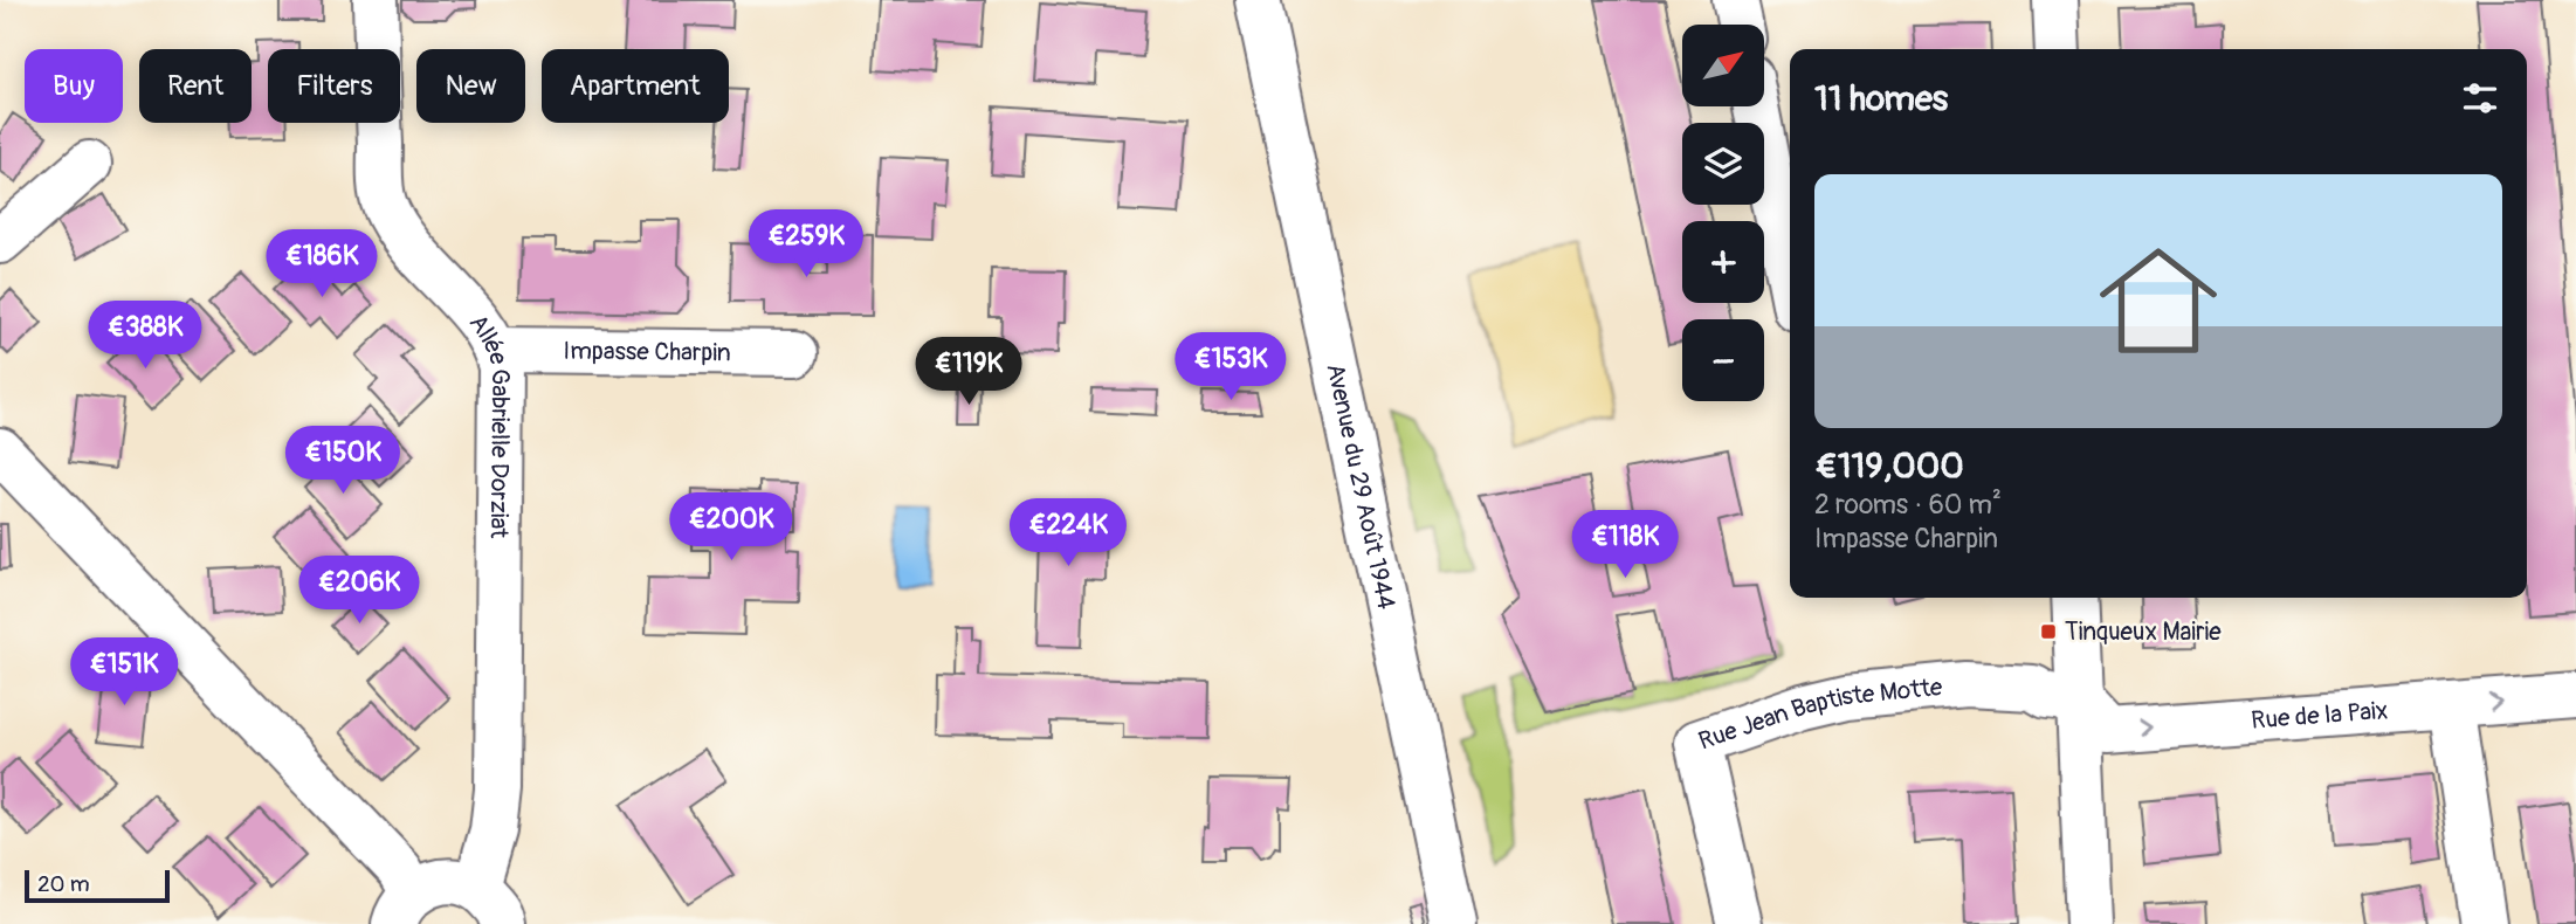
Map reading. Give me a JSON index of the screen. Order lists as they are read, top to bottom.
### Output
{
  "streets": {
    "street": [
      "Impasse Charpin",
      "Allée Gabrielle Dorziat",
      "Avenue du 29 Août 1944",
      "Rue de la Paix",
      "Rue Jean Baptiste Motte"
    ]
  },
  "crossings": [
    ["Impasse Charpin", "Allée Gabrielle Dorziat"],
    ["Rue de la Paix", "Rue Jean Baptiste Motte"]
  ],
  "one_way": ["Rue de la Paix"],
  "places": {
    "transit": ["Tinqueux Mairie"]
  },
  "scale_bar": "20 m",
  "north": "top right",
  "page": {
    "map_buttons": ["+", "−"],
    "chip": [
      "Buy",
      "Rent",
      "Filters",
      "New",
      "Apartment"
    ],
    "heading": "11 homes",
    "list": [
      {
        "name": "€119,000",
        "note": "2 rooms · 60 m² · Impasse Charpin"
      }
    ],
    "price": [
      "€259K",
      "€186K",
      "€388K",
      "€153K",
      "€119K",
      "€150K",
      "€200K",
      "€224K",
      "€118K",
      "€206K",
      "€151K"
    ],
    "scale": "20 m"
  }
}
